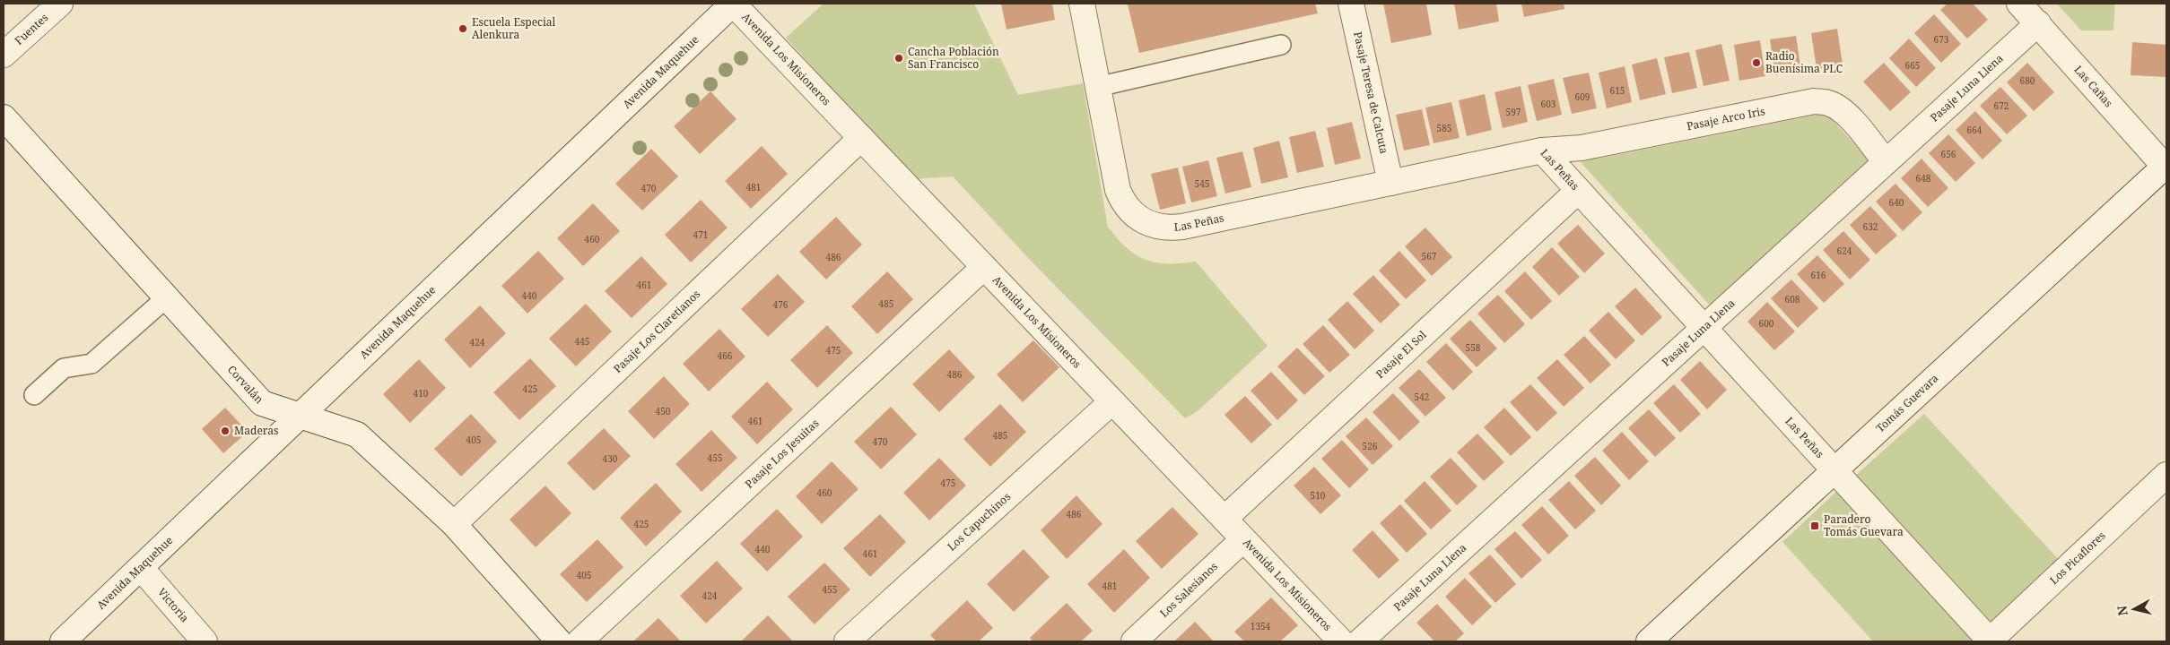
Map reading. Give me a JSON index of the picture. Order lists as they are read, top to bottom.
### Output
{
  "streets": {
    "street": [
      "Fuentes",
      "Avenida Los Misioneros",
      "Avenida Maquehue",
      "Las Cañas",
      "Pasaje Luna Llena",
      "Pasaje Teresa de Calcuta",
      "Pasaje Arco Iris",
      "Las Peñas",
      "Pasaje Los Claretianos",
      "Pasaje El Sol",
      "Corvalán",
      "Tomás Guevara",
      "Pasaje Los Jesuitas",
      "Los Capuchinos",
      "Los Picaflores",
      "Los Salesianos",
      "Victoria"
    ]
  },
  "crossings": [
    ["Avenida Los Misioneros", "Avenida Maquehue"],
    ["Avenida Los Misioneros", "Pasaje Los Claretianos"],
    ["Avenida Los Misioneros", "Pasaje El Sol"],
    ["Avenida Los Misioneros", "Pasaje Los Jesuitas"],
    ["Avenida Los Misioneros", "Los Capuchinos"],
    ["Avenida Los Misioneros", "Los Salesianos"],
    ["Avenida Maquehue", "Corvalán"],
    ["Avenida Maquehue", "Victoria"],
    ["Las Cañas", "Pasaje Luna Llena"],
    ["Las Cañas", "Tomás Guevara"],
    ["Pasaje Luna Llena", "Pasaje Arco Iris"],
    ["Pasaje Luna Llena", "Las Peñas"],
    ["Pasaje Teresa de Calcuta", "Las Peñas"],
    ["Pasaje Arco Iris", "Las Peñas"],
    ["Las Peñas", "Pasaje El Sol"],
    ["Las Peñas", "Tomás Guevara"],
    ["Las Peñas", "Los Picaflores"],
    ["Pasaje Los Claretianos", "Corvalán"]
  ],
  "places": {
    "other": [
      "Escuela Especial Alenkura",
      "Cancha Población San Francisco",
      "Radio Buenísima PLC",
      "Maderas"
    ],
    "transit": ["Paradero Tomás Guevara"]
  },
  "house_numbers": [
    "673",
    "665",
    "680",
    "615",
    "609",
    "603",
    "672",
    "597",
    "585",
    "664",
    "656",
    "648",
    "545",
    "481",
    "470",
    "640",
    "632",
    "471",
    "460",
    "624",
    "567",
    "486",
    "616",
    "461",
    "440",
    "608",
    "485",
    "476",
    "600",
    "445",
    "424",
    "558",
    "475",
    "466",
    "486",
    "425",
    "410",
    "542",
    "450",
    "461",
    "485",
    "405",
    "470",
    "526",
    "455",
    "430",
    "475",
    "460",
    "510",
    "486",
    "425",
    "440",
    "461",
    "405",
    "481",
    "455",
    "424",
    "1354"
  ],
  "north": "left"
}
